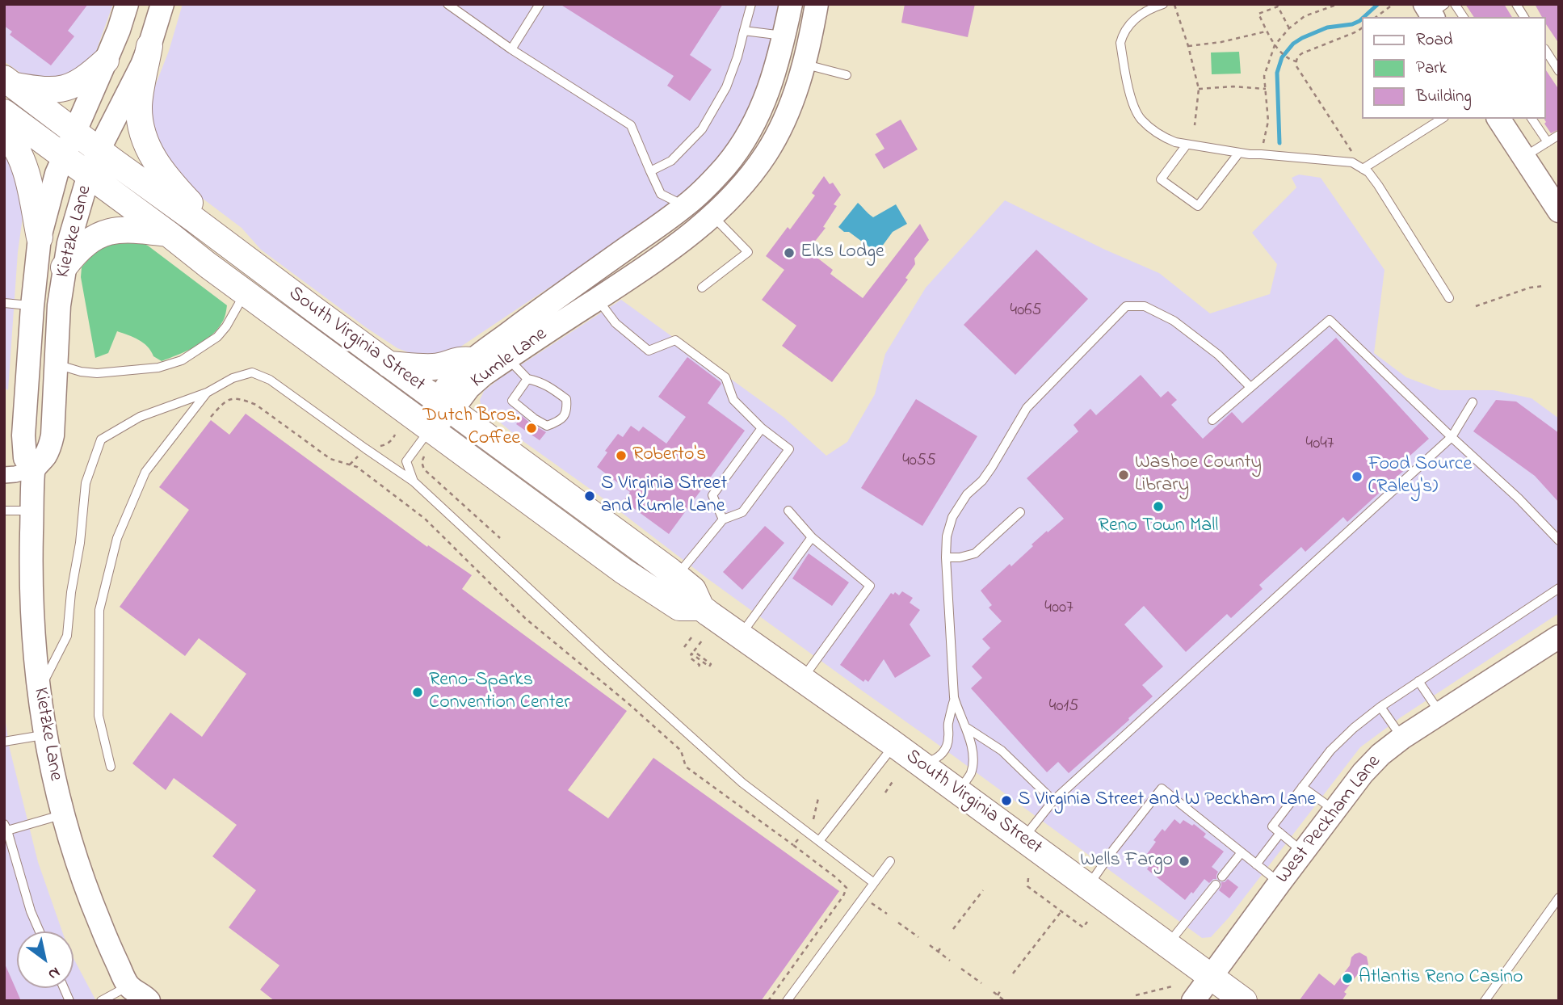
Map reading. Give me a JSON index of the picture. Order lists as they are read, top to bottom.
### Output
{
  "streets": {
    "main road": ["South Virginia Street"],
    "street": ["Kietzke Lane", "Kumle Lane", "West Peckham Lane"]
  },
  "crossings": [
    ["Kietzke Lane", "South Virginia Street"],
    ["South Virginia Street", "Kumle Lane"],
    ["South Virginia Street", "West Peckham Lane"]
  ],
  "places": [
    "Elks Lodge",
    "Dutch Bros. Coffee",
    "Roberto's",
    "Washoe County Library",
    "Food Source (Raley's)",
    "S Virginia Street and Kumle Lane",
    "Reno Town Mall",
    "Reno-Sparks Convention Center",
    "S Virginia Street and W Peckham Lane",
    "Wells Fargo",
    "Atlantis Reno Casino"
  ],
  "house_numbers": [
    "4065",
    "4047",
    "4055",
    "4007",
    "4015"
  ],
  "legend": ["Road", "Park", "Building"],
  "north": "bottom right"
}
